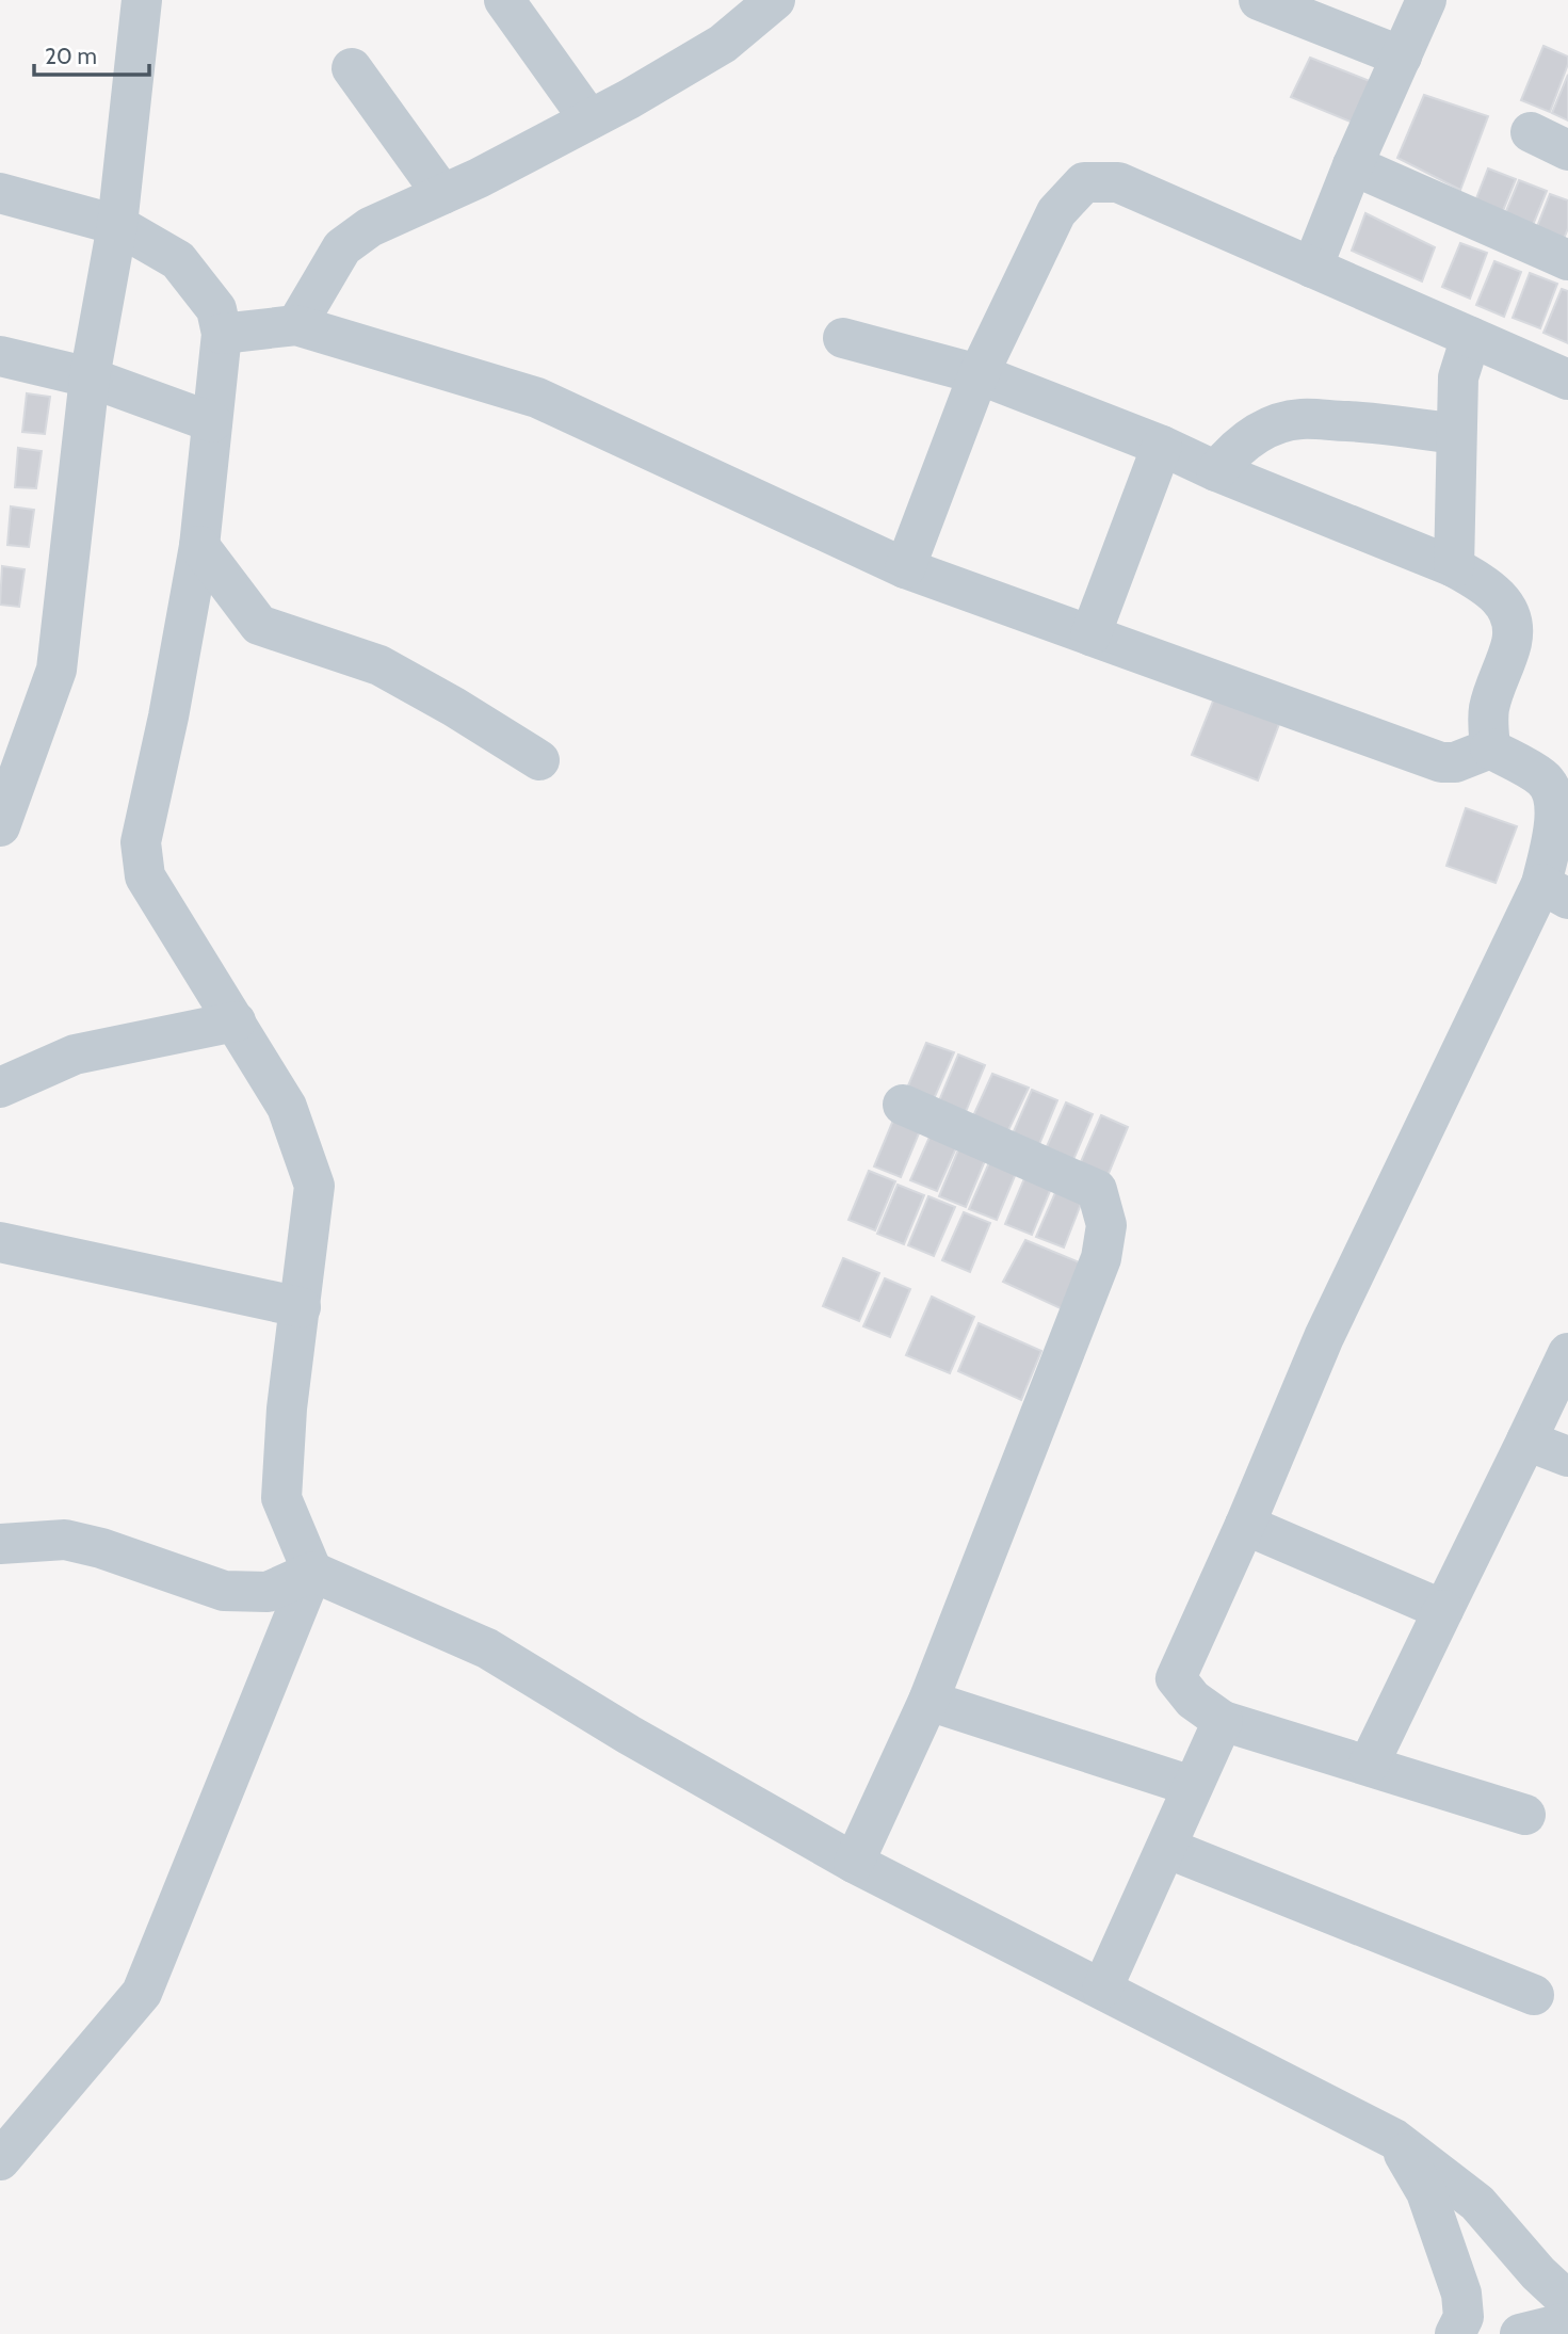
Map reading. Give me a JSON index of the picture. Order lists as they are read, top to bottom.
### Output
{
  "scale_bar": "20 m"
}
